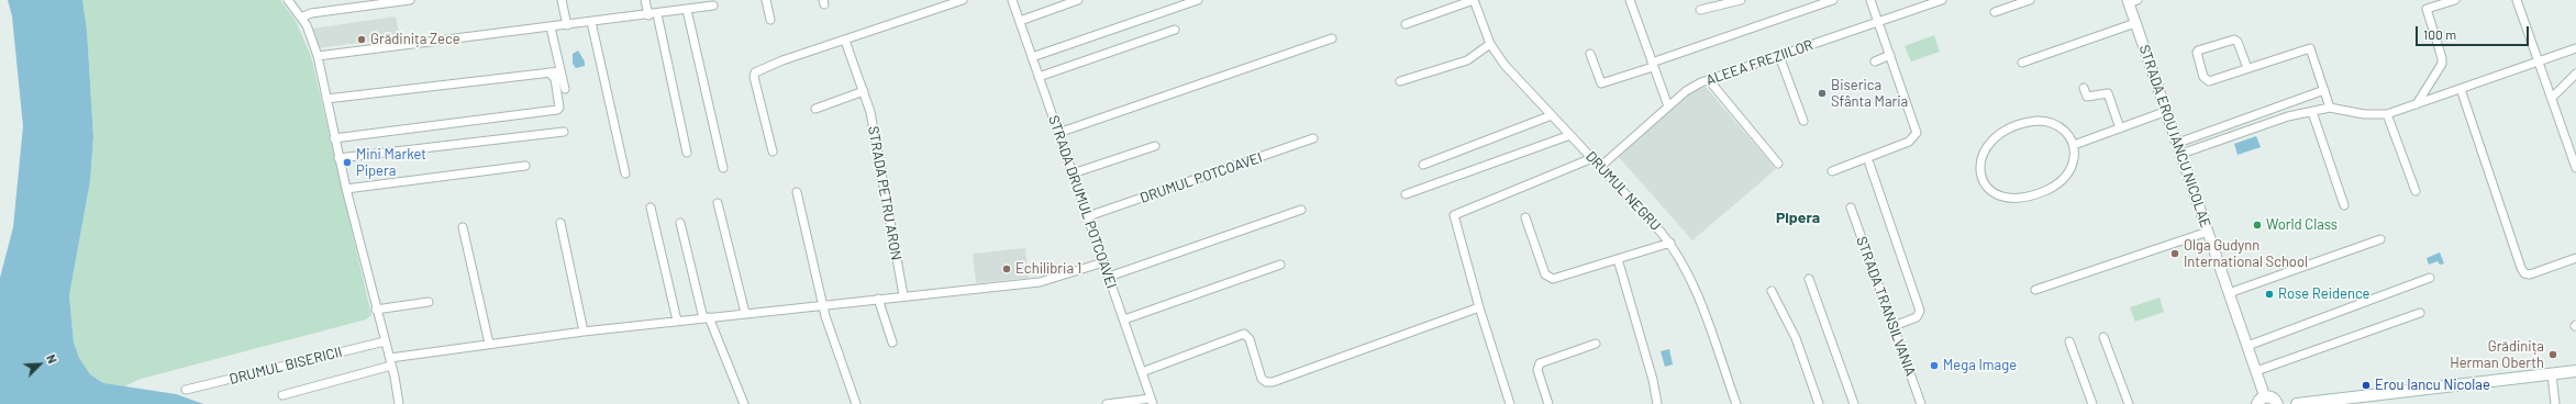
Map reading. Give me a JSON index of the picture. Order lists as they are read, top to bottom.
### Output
{
  "streets": {
    "street": [
      "ALEEA FREZIILOR",
      "STRADA EROU IANCU NICOLAE",
      "DRUMUL POTCOAVEI",
      "DRUMUL NEGRU",
      "STRADA PETRU ARON",
      "STRADA DRUMUL POTCOAVEI",
      "STRADA TRANSILVANIA",
      "DRUMUL BISERICII"
    ]
  },
  "crossings": [
    ["ALEEA FREZIILOR", "DRUMUL NEGRU"],
    ["DRUMUL POTCOAVEI", "STRADA DRUMUL POTCOAVEI"]
  ],
  "districts": ["Pipera"],
  "places": [
    "Grădinița Zece",
    "Biserica Sfânta Maria",
    "Mini Market Pipera",
    "World Class",
    "Olga Gudynn International School",
    "Echilibria 1",
    "Rose Reidence",
    "Grădinița Herman Oberth",
    "Mega Image",
    "Erou Iancu Nicolae"
  ],
  "scale_bar": "100 m",
  "north": "top right"
}
